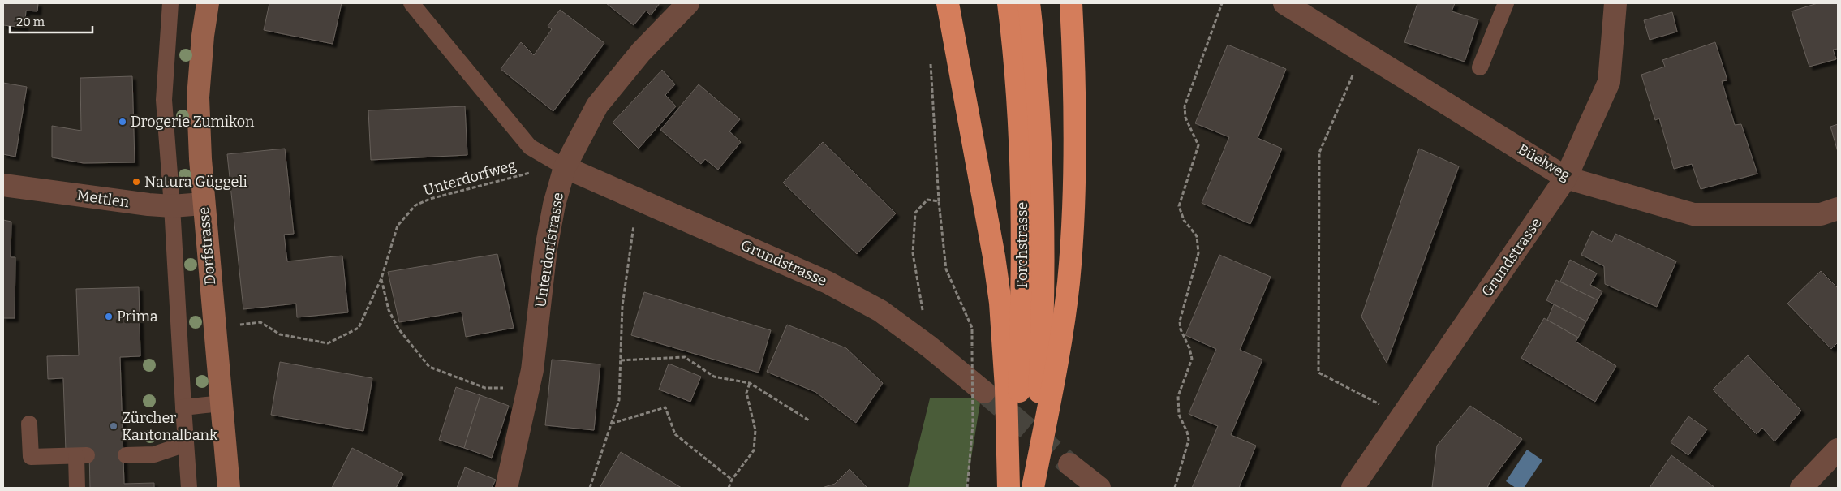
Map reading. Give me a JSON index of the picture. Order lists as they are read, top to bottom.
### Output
{
  "streets": {
    "highway": ["Forchstrasse"],
    "street": [
      "Büelweg",
      "Mettlen",
      "Dorfstrasse",
      "Unterdorfstrasse",
      "Grundstrasse"
    ],
    "path": ["Unterdorfweg"]
  },
  "crossings": [
    ["Büelweg", "Grundstrasse"],
    ["Unterdorfweg", "Unterdorfstrasse"],
    ["Unterdorfweg", "Grundstrasse"],
    ["Mettlen", "Dorfstrasse"],
    ["Unterdorfstrasse", "Grundstrasse"]
  ],
  "places": [
    "Drogerie Zumikon",
    "Natura Güggeli",
    "Prima",
    "Zürcher Kantonalbank"
  ],
  "scale_bar": "20 m"
}
